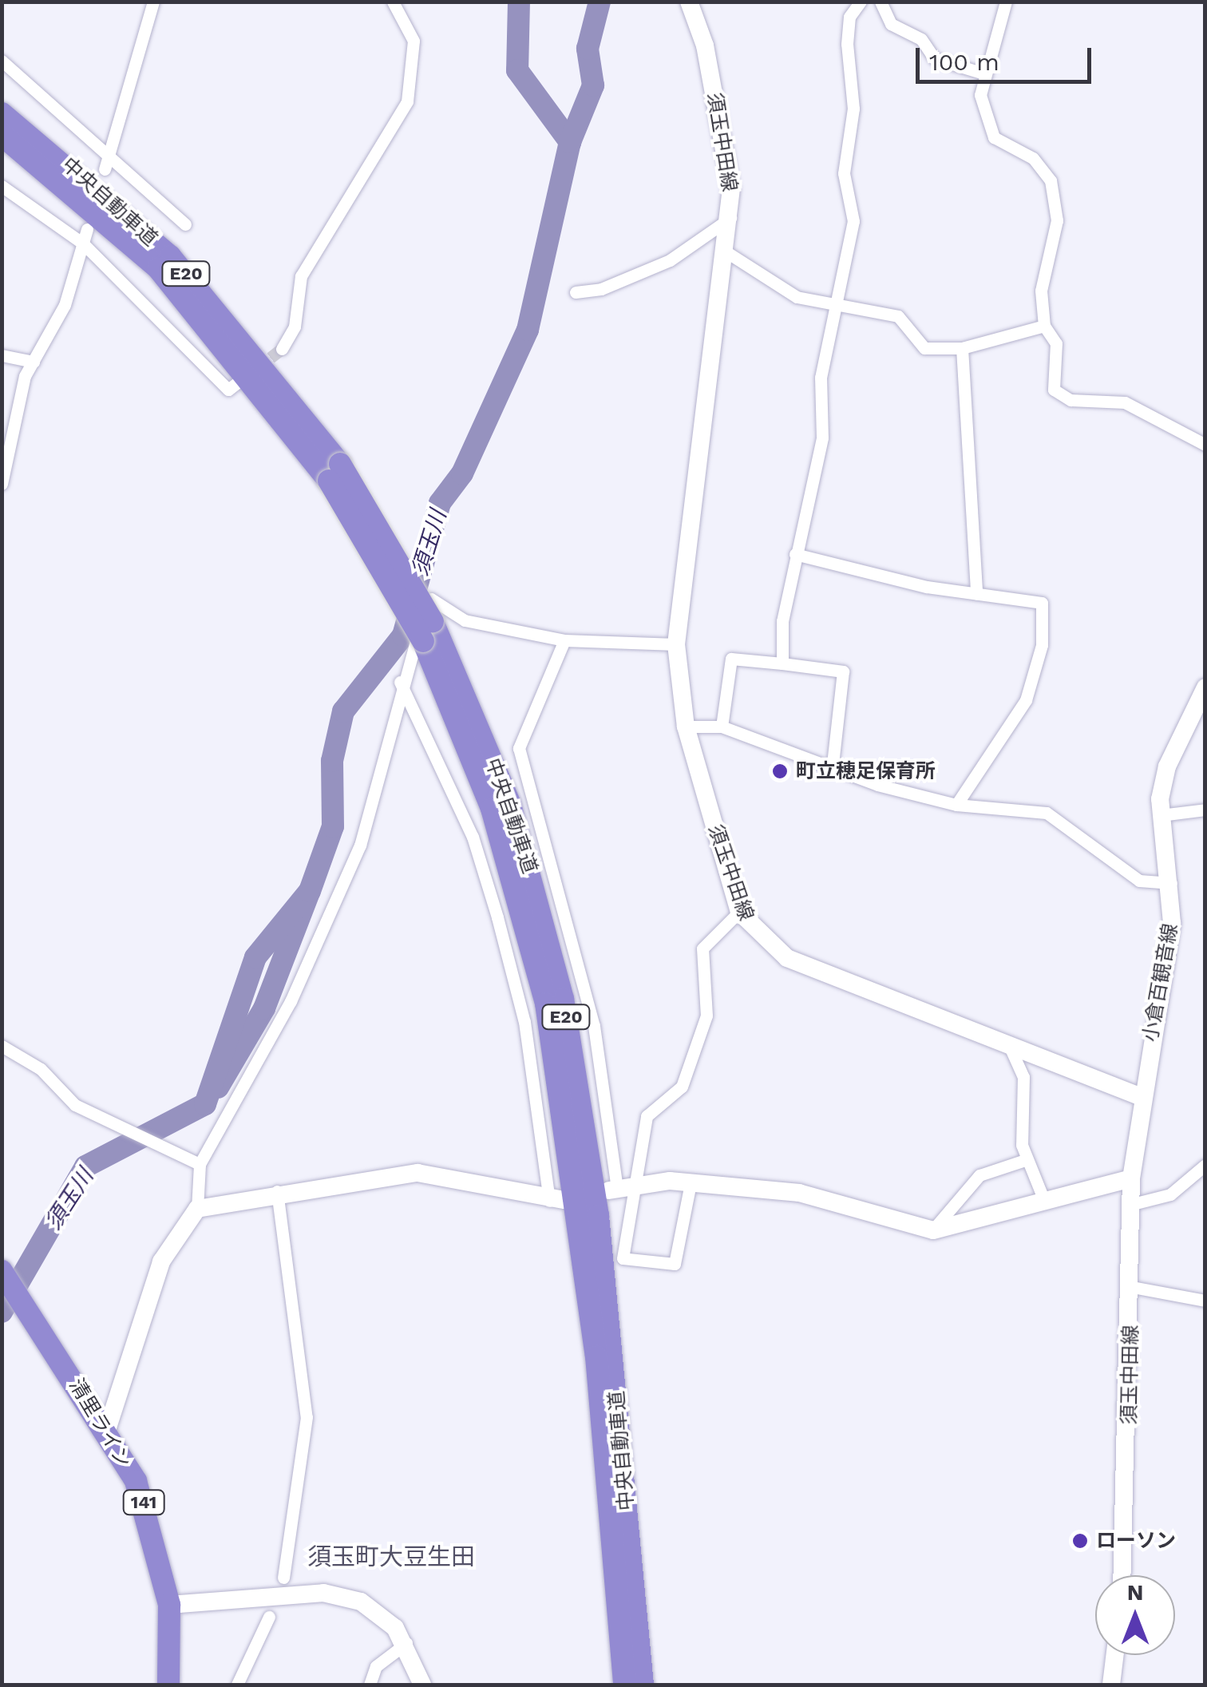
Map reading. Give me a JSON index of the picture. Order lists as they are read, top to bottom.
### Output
{
  "streets": {
    "highway": [
      "中央自動車道",
      "E20",
      "清里ライン",
      "141"
    ],
    "main road": ["須玉中田線", "小倉百観音線"]
  },
  "crossings": [
    ["須玉中田線", "小倉百観音線"]
  ],
  "districts": ["須玉町大豆生田"],
  "water": ["須玉川"],
  "places": ["町立穂足保育所", "ローソン"],
  "scale_bar": "100 m",
  "north": "top"
}
